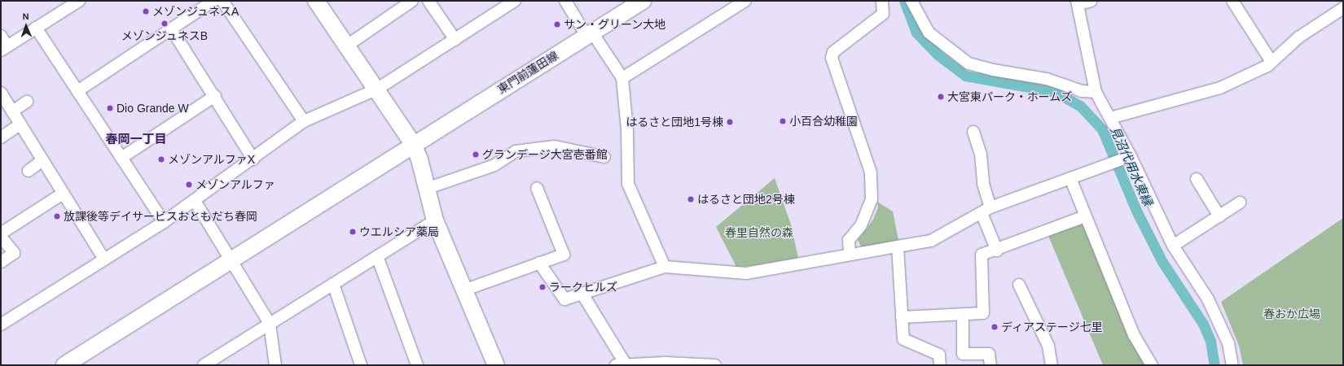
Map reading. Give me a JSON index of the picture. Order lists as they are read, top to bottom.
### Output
{
  "streets": {
    "main road": ["東門前蓮田線"]
  },
  "districts": ["春岡一丁目"],
  "water": ["見沼代用水東縁"],
  "parks": ["春里自然の森", "春おか広場"],
  "places": [
    "メゾンジュネスA",
    "メゾンジュネスB",
    "サン・グリーン大地",
    "大宮東パーク・ホームズ",
    "Dio Grande W",
    "小百合幼稚園",
    "はるさと団地1号棟",
    "グランデージ大宮壱番館",
    "メゾンアルファX",
    "メゾンアルファ",
    "はるさと団地2号棟",
    "放課後等デイサービスおともだち春岡",
    "ウエルシア薬局",
    "ラークヒルズ",
    "ディアステージ七里"
  ],
  "north": "top"
}
